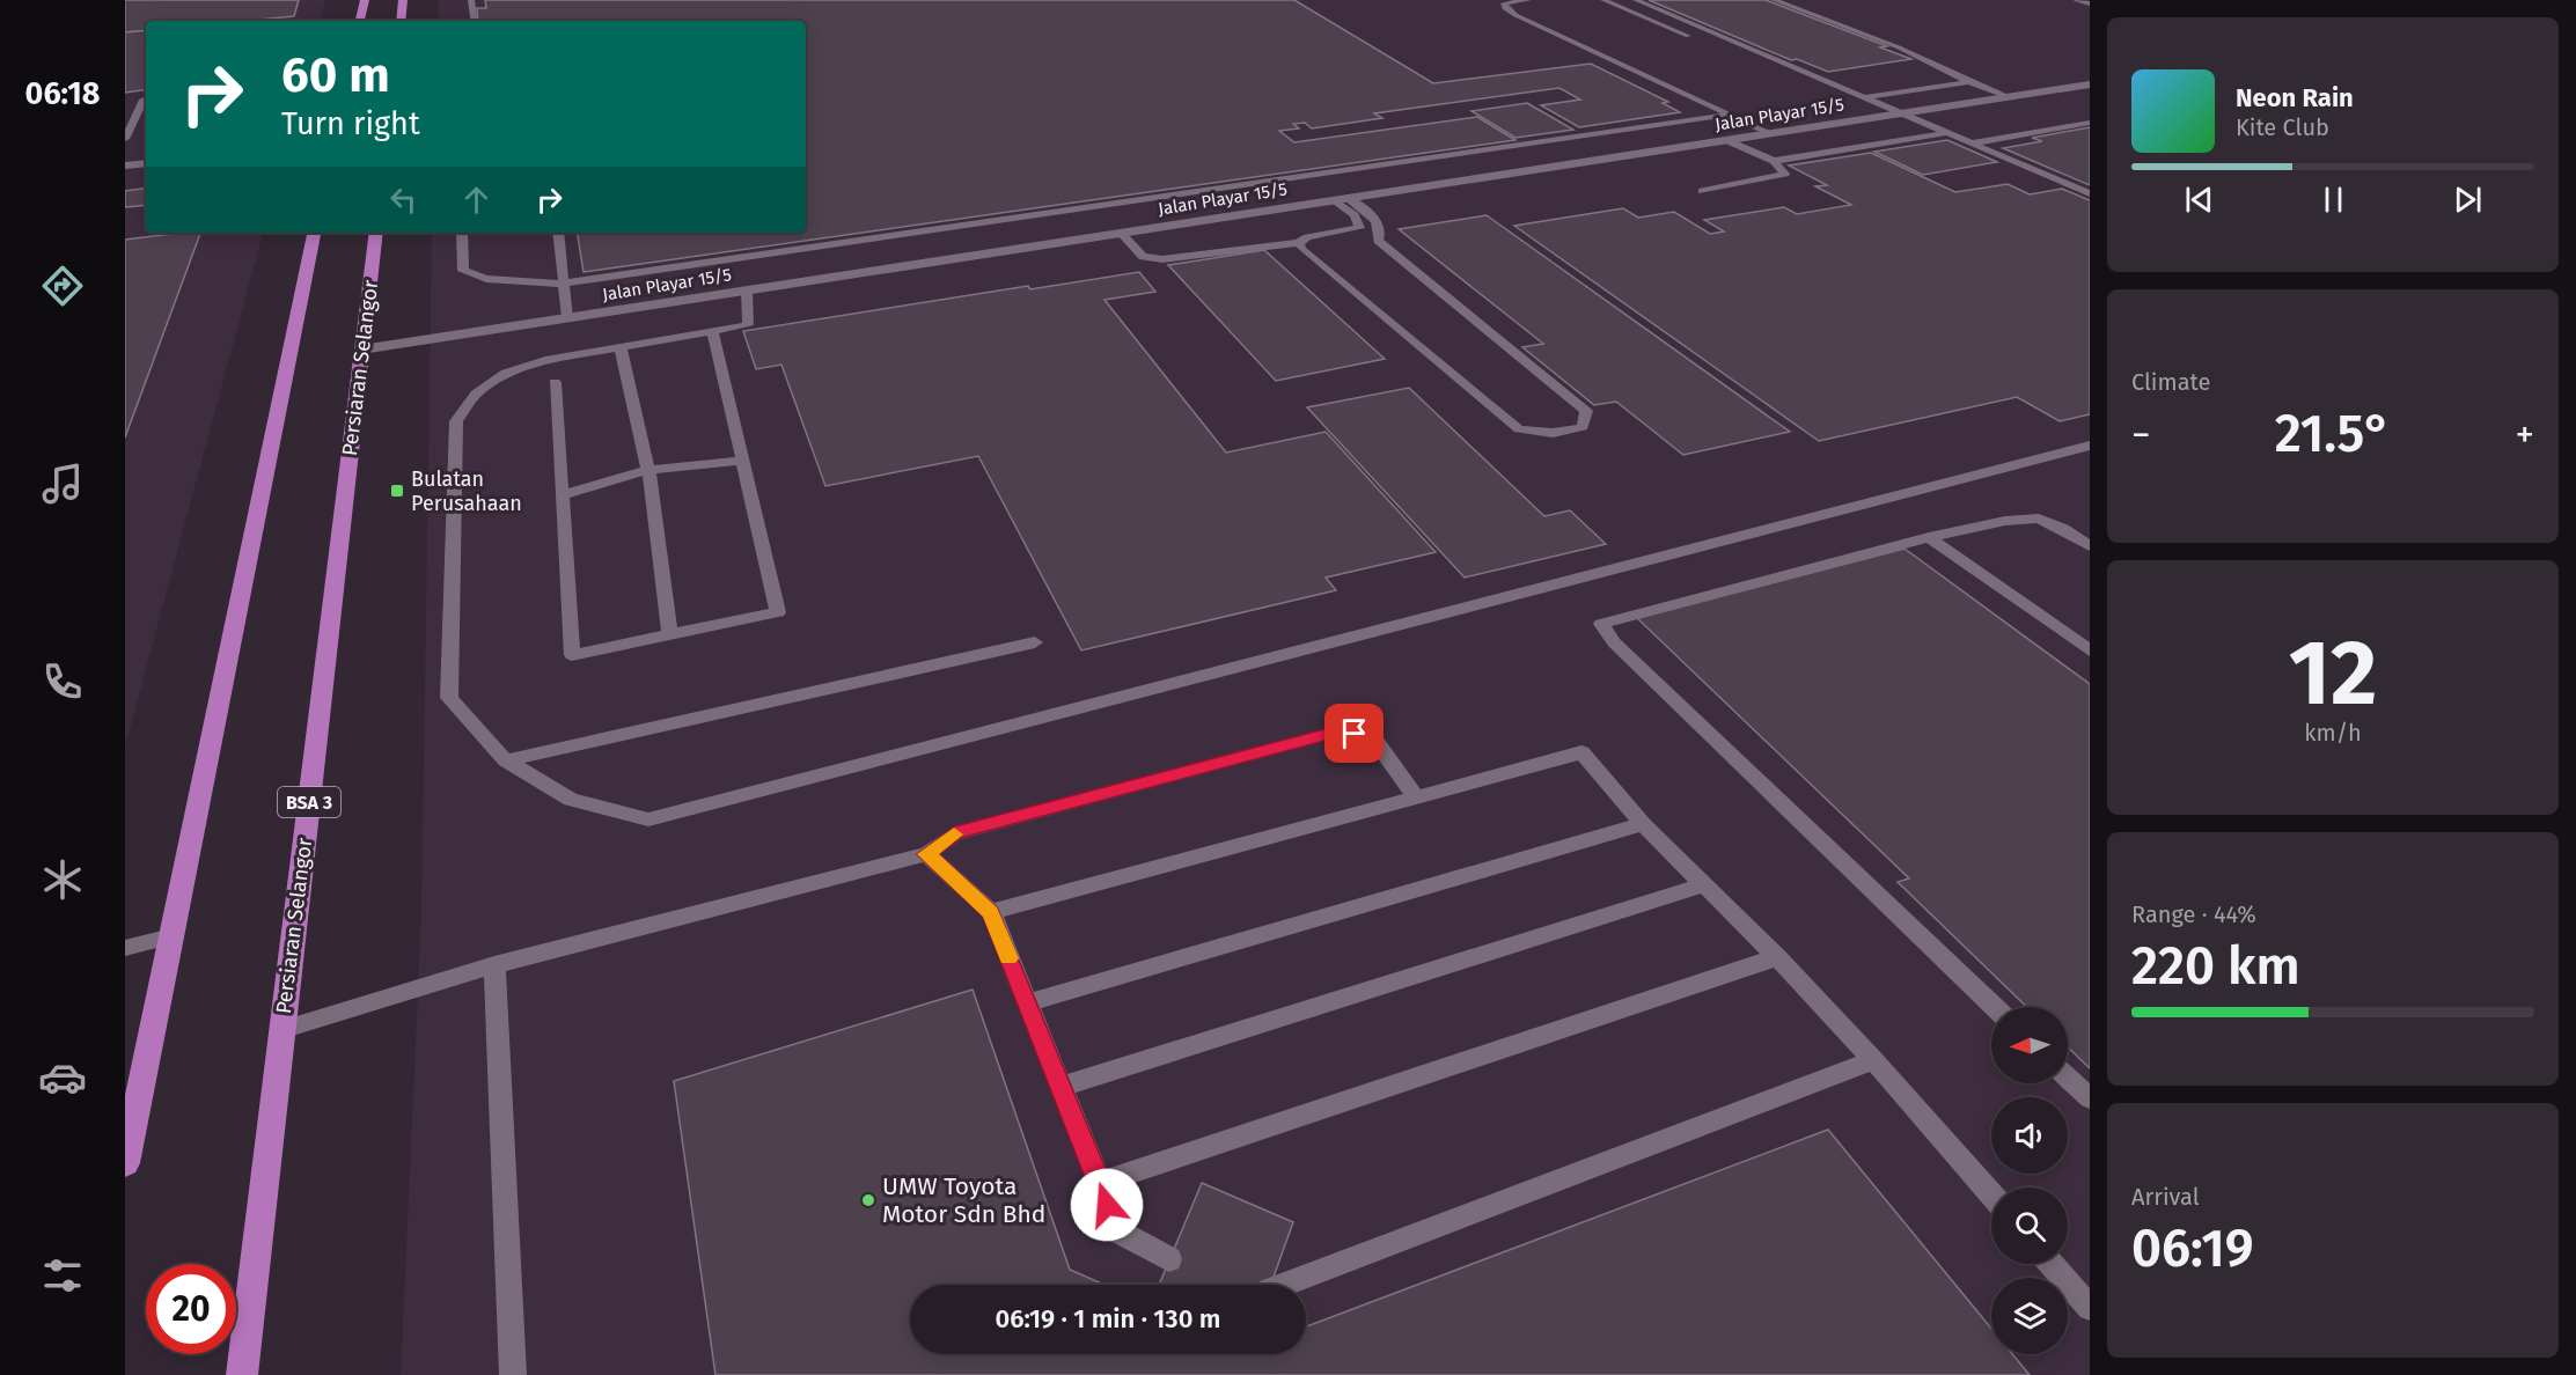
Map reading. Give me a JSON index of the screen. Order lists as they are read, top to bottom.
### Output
{
  "streets": {
    "main road": ["Persiaran Selangor", "BSA 3"],
    "street": ["Jalan Playar 15/5"]
  },
  "crossings": [
    ["Jalan Playar 15/5", "Persiaran Selangor"]
  ],
  "places": {
    "transit": ["Bulatan Perusahaan"],
    "other": ["UMW Toyota Motor Sdn Bhd"]
  },
  "north": "left",
  "page": {
    "tabs": "06:18",
    "turn": ["60 m", "Turn right"],
    "song": ["Neon Rain", "Kite Club"],
    "tile": [
      "Climate",
      ["12", "km/h"],
      ["Range · 44%", "220 km"],
      ["Arrival", "06:19"]
    ],
    "heat": ["−", "21.5°", "+"],
    "limit": "20",
    "trip": "06:19 · 1 min · 130 m"
  }
}
